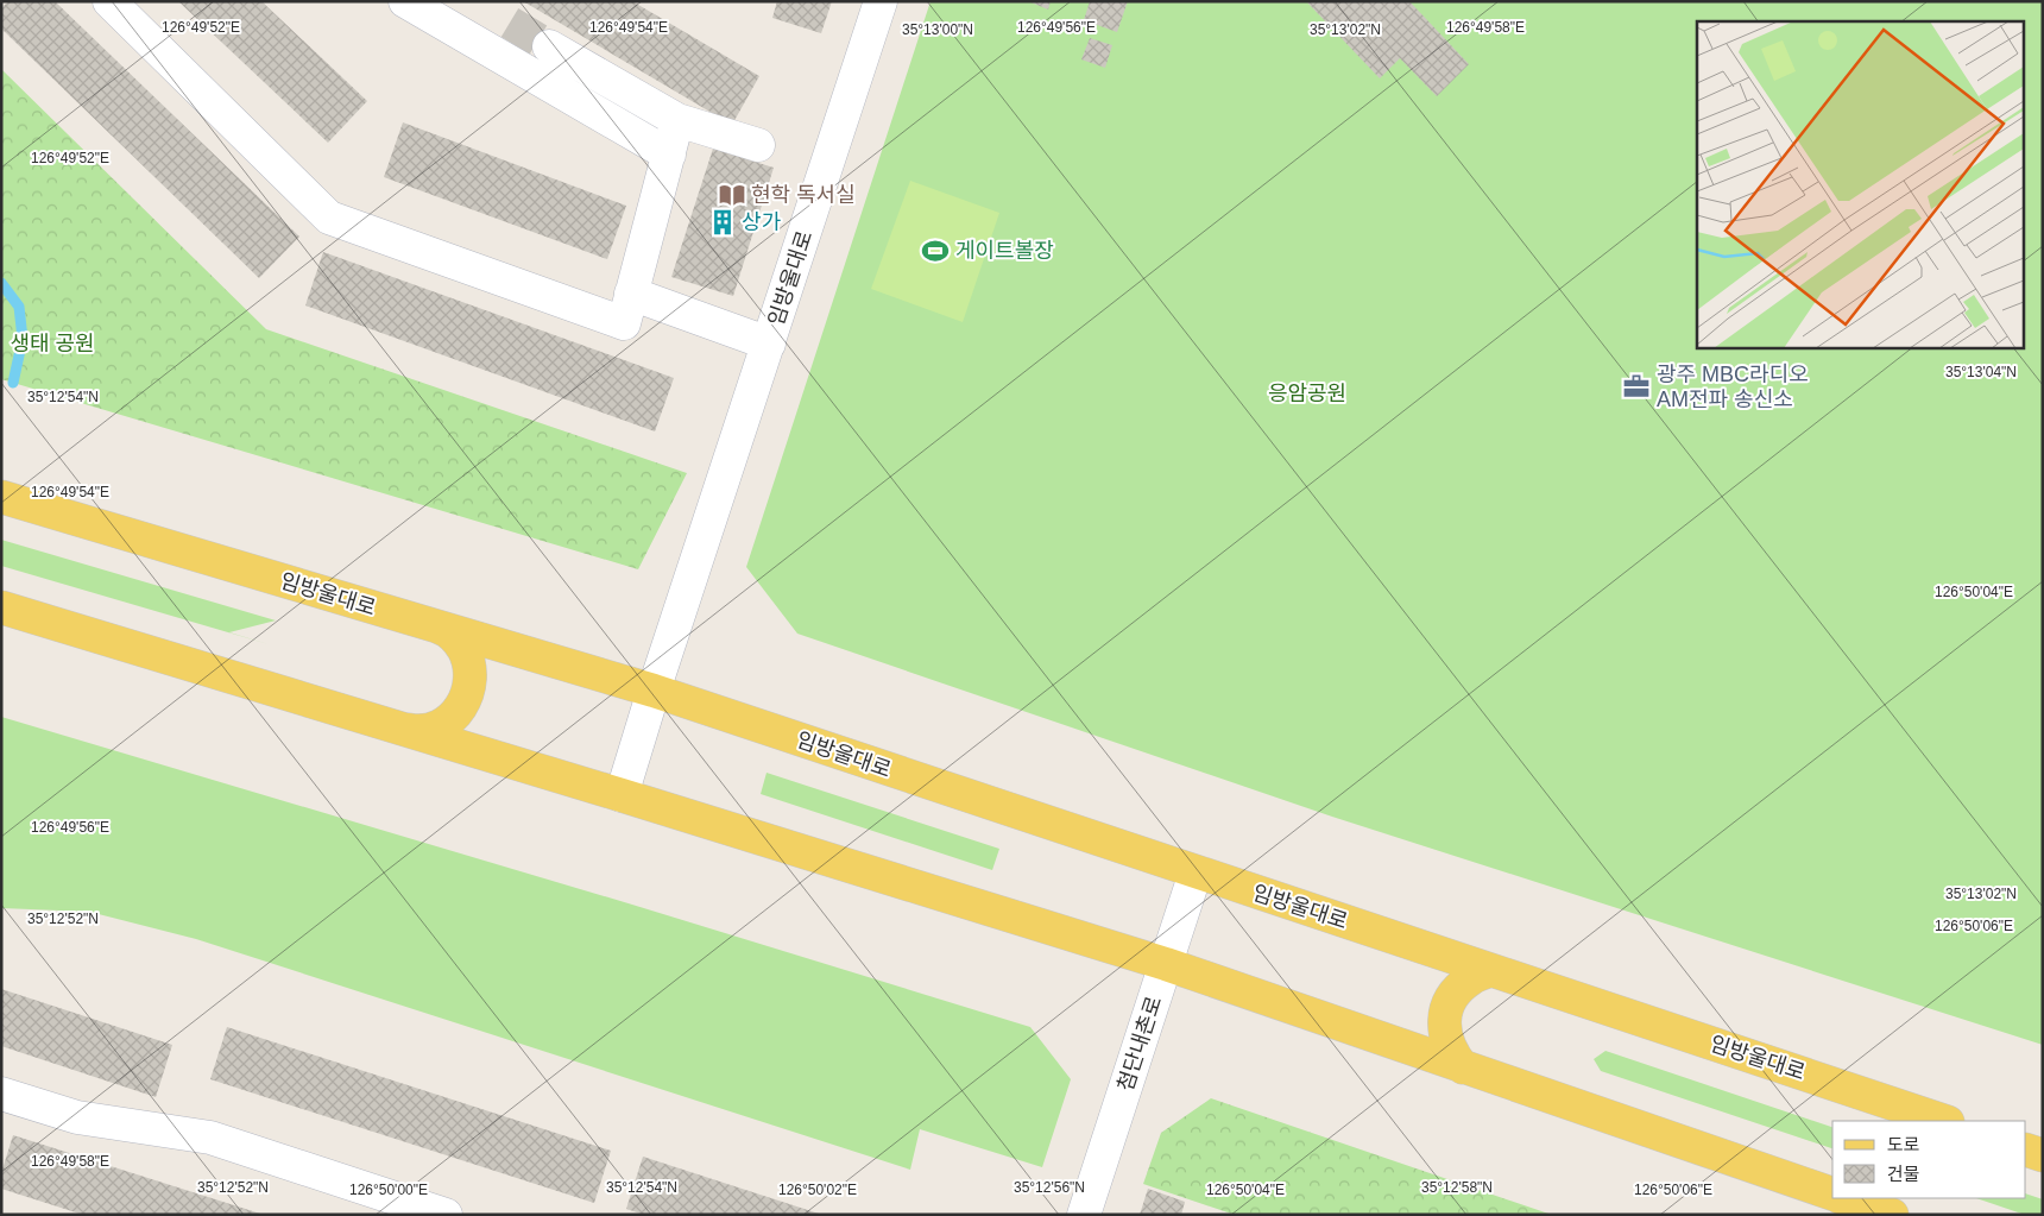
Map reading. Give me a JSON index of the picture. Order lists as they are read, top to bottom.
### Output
{
  "streets": {
    "main road": ["임방울대로"],
    "street": ["첨단내촌로"]
  },
  "crossings": [
    ["임방울대로", "첨단내촌로"]
  ],
  "parks": ["생태 공원", "응암공원"],
  "places": {
    "library": ["현학 독서실"],
    "building": ["상가"],
    "sports": ["게이트볼장"],
    "office": ["광주 MBC라디오 AM전파 송신소"]
  },
  "legend": ["도로", "건물"],
  "coordinates": [
    "126°49'52\"E",
    "126°49'54\"E",
    "126°49'56\"E",
    "126°49'58\"E",
    "35°13'00\"N",
    "35°13'02\"N",
    "35°13'04\"N",
    "35°12'54\"N",
    "126°50'04\"E",
    "35°12'52\"N",
    "126°50'06\"E",
    "35°12'56\"N",
    "35°12'58\"N",
    "126°50'00\"E",
    "126°50'02\"E"
  ]
}
